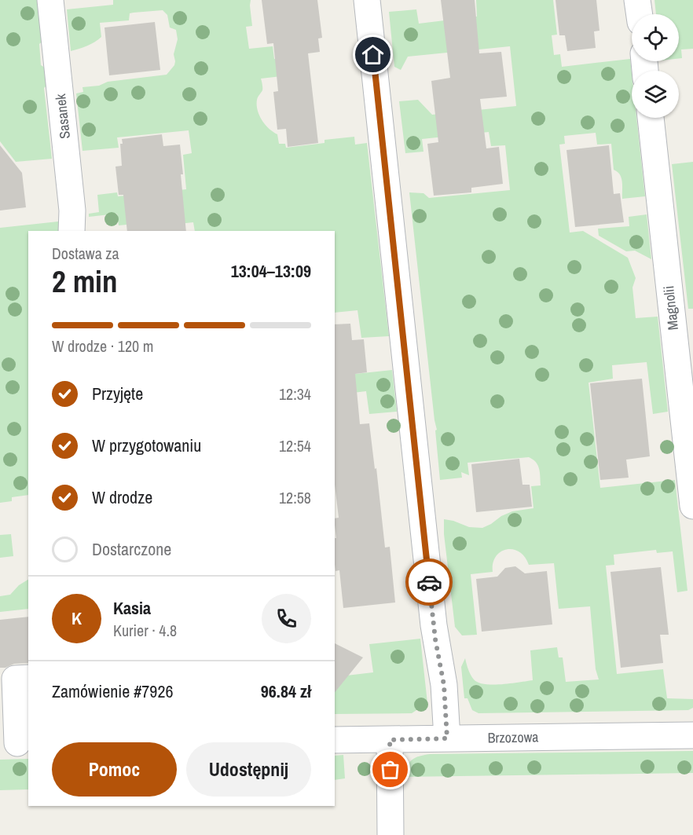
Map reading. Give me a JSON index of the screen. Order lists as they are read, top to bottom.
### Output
{
  "streets": {
    "street": ["Sasanek", "Magnolii", "Brzozowa"]
  },
  "page": {
    "heading": ["2 min", "Dostawa za", "13:04–13:09"],
    "panel": [
      "Kasia",
      "Kurier · 4.8",
      "Zamówienie #7926",
      "96.84 zł"
    ],
    "bar": "W drodze · 120 m",
    "list": [
      ["Przyjęte", "12:34"],
      ["W przygotowaniu", "12:54"],
      ["W drodze", "12:58"],
      "Dostarczone"
    ],
    "round": "K",
    "buttons": ["Pomoc", "Udostępnij"]
  }
}
